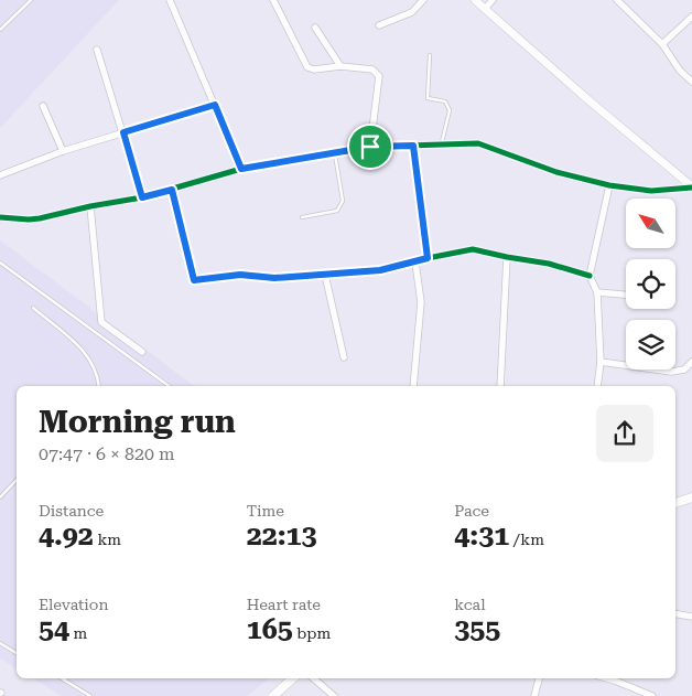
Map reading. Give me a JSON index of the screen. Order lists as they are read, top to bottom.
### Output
{
  "north": "top left",
  "page": {
    "heading": ["Morning run", "07:47 · 6 × 820 m"],
    "stats": [
      ["Distance", "4.92 km"],
      ["Time", "22:13"],
      ["Pace", "4:31 /km"],
      ["Elevation", "54 m"],
      ["Heart rate", "165 bpm"],
      ["kcal", "355"]
    ]
  }
}
